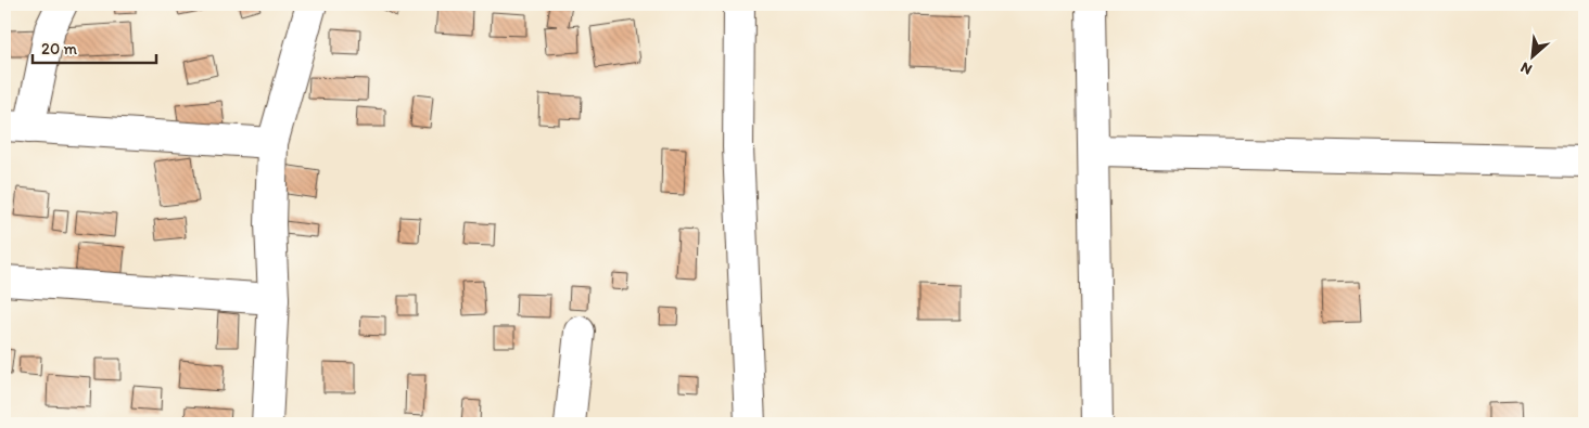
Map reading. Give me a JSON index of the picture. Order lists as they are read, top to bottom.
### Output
{
  "scale_bar": "20 m",
  "north": "bottom left"
}
